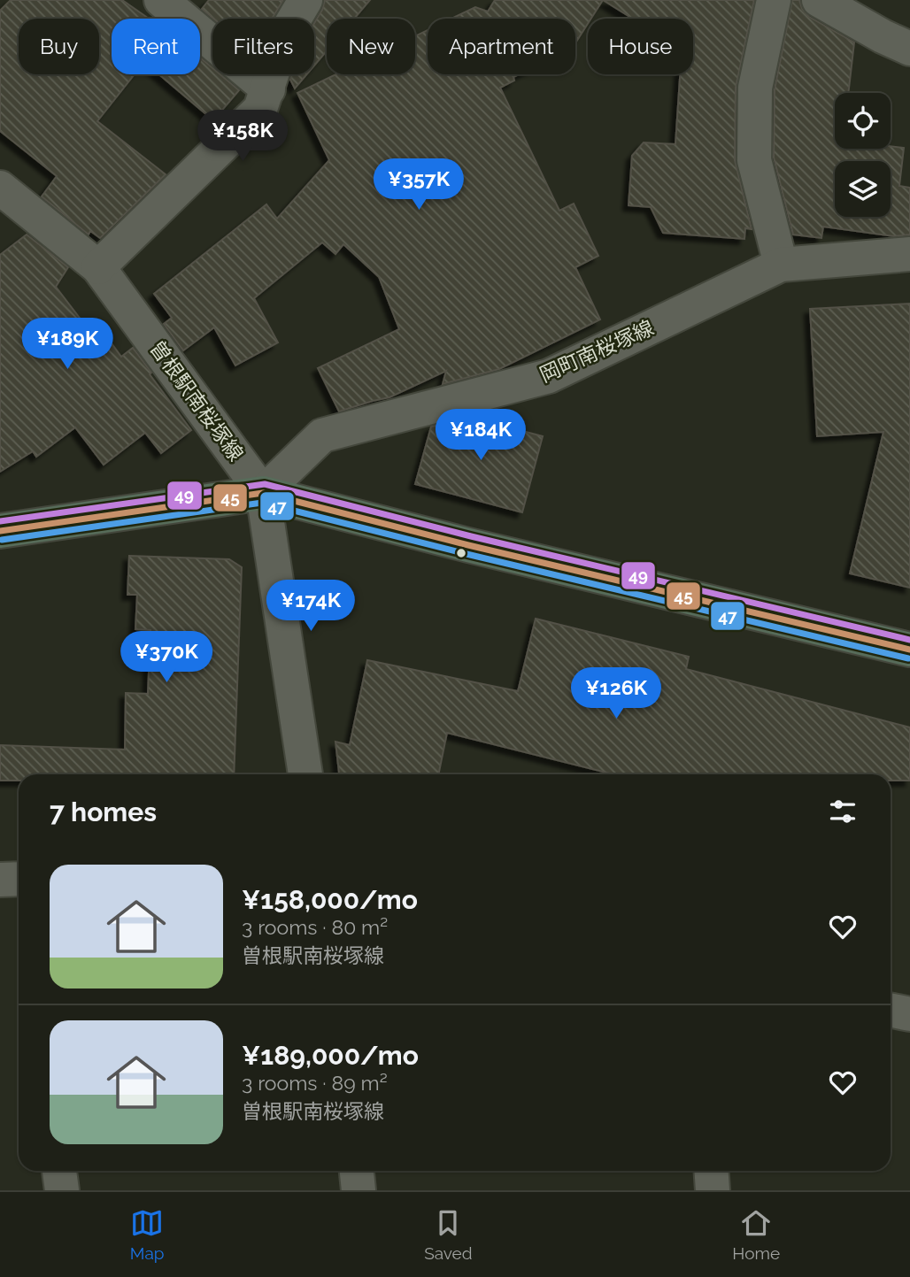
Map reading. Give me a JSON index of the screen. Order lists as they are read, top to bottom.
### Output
{
  "streets": {
    "street": ["岡町南桜塚線", "曽根駅南桜塚線"]
  },
  "crossings": [
    ["岡町南桜塚線", "曽根駅南桜塚線"]
  ],
  "lines": ["transit line 49", "transit line 45", "transit line 47"],
  "page": {
    "chip": [
      "Buy",
      "Rent",
      "Filters",
      "New",
      "Apartment",
      "House"
    ],
    "price": [
      "¥158K",
      "¥357K",
      "¥189K",
      "¥184K",
      "¥174K",
      "¥370K",
      "¥126K"
    ],
    "heading": "7 homes",
    "list": [
      {
        "name": "¥158,000/mo",
        "note": "3 rooms · 80 m² · 曽根駅南桜塚線"
      },
      {
        "name": "¥189,000/mo",
        "note": "3 rooms · 89 m² · 曽根駅南桜塚線"
      }
    ],
    "tabs": ["Map", "Saved", "Home"]
  }
}
